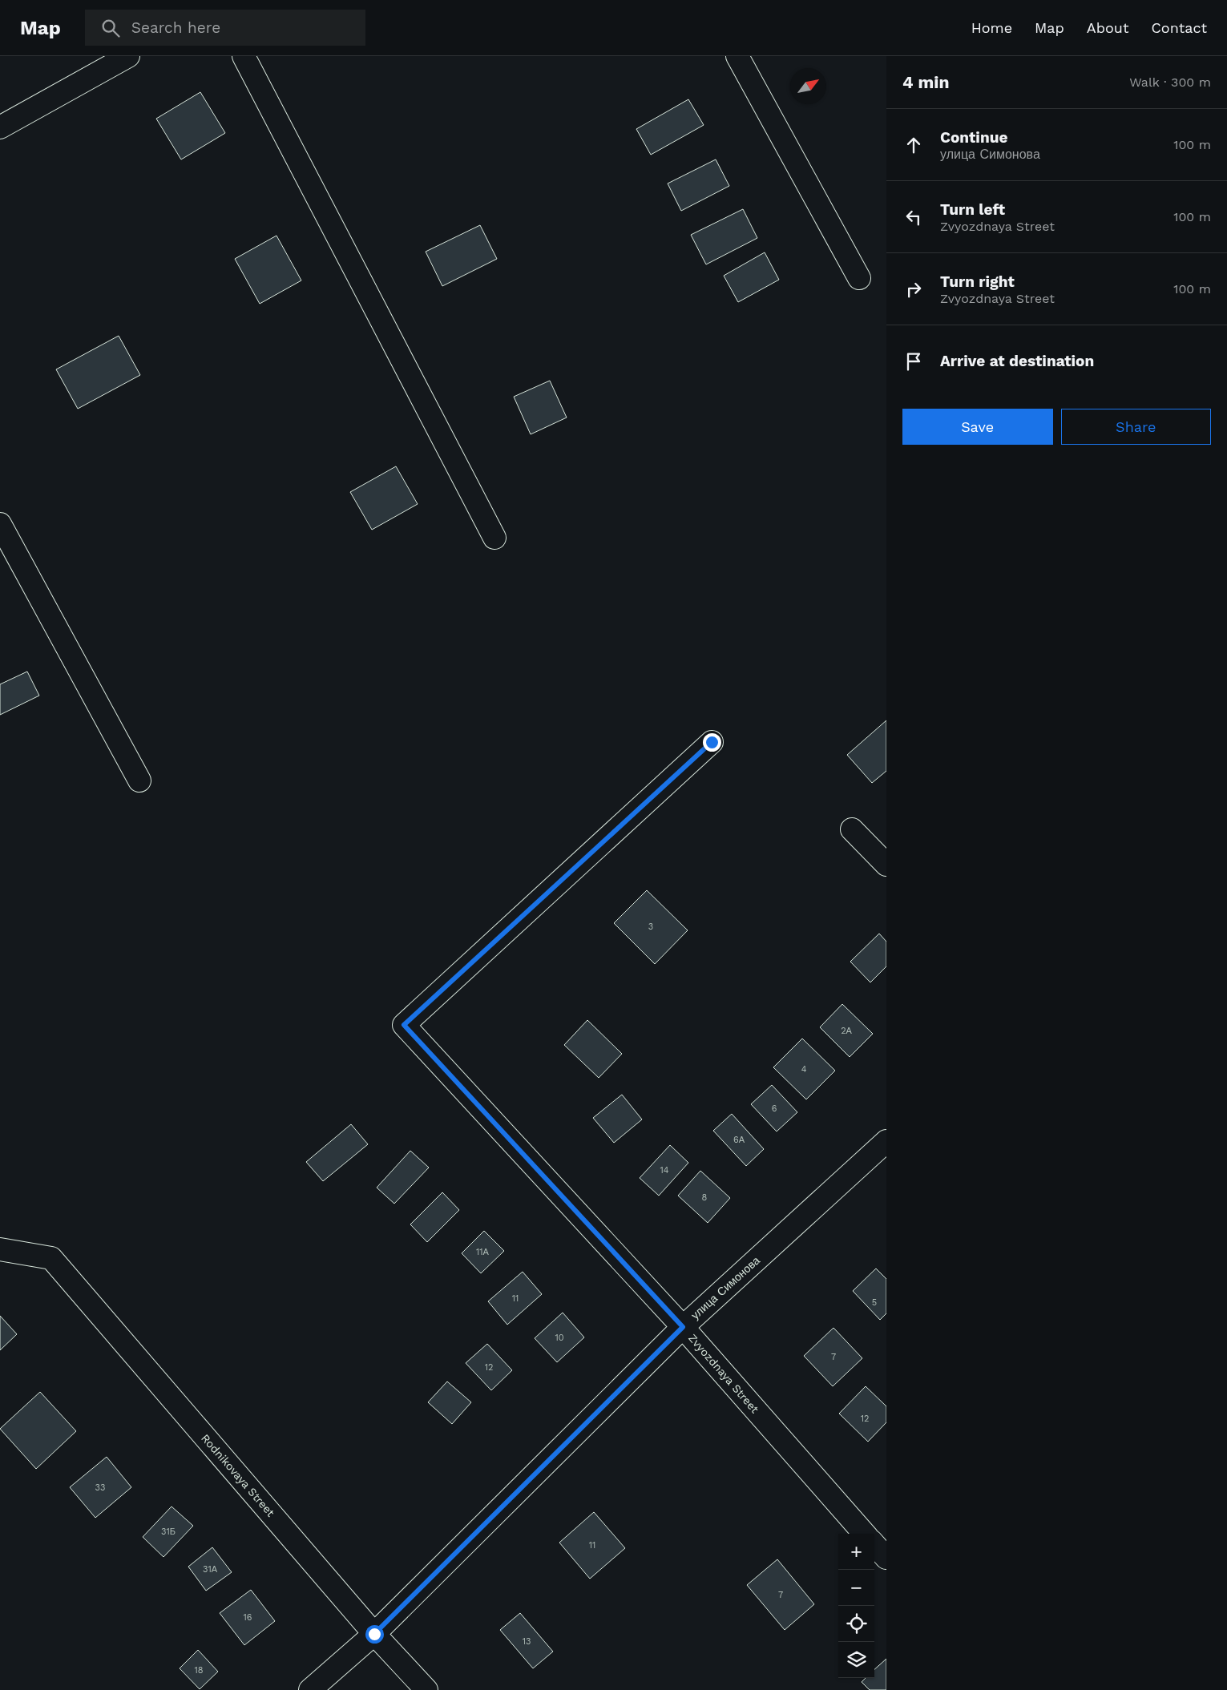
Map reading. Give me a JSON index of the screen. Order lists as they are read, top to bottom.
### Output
{
  "streets": {
    "street": ["улица Симонова", "Zvyozdnaya Street", "Rodnikovaya Street"]
  },
  "crossings": [
    ["улица Симонова", "Zvyozdnaya Street"],
    ["улица Симонова", "Rodnikovaya Street"]
  ],
  "house_numbers": [
    "3",
    "2А",
    "4",
    "6",
    "6А",
    "14",
    "8",
    "11А",
    "11",
    "5",
    "10",
    "7",
    "12",
    "12",
    "33",
    "31Б",
    "11",
    "31А",
    "7",
    "16",
    "13",
    "18"
  ],
  "north": "top right",
  "page": {
    "header": "Map",
    "search": "Search here",
    "nav": [
      "Home",
      "Map",
      "About",
      "Contact"
    ],
    "heading": ["4 min", "Walk · 300 m"],
    "list": [
      ["Continue", "улица Симонова", "100 m"],
      ["Turn left", "Zvyozdnaya Street", "100 m"],
      ["Turn right", "Zvyozdnaya Street", "100 m"],
      "Arrive at destination"
    ],
    "buttons": ["Save", "Share"],
    "map_buttons": ["+", "−"]
  }
}
